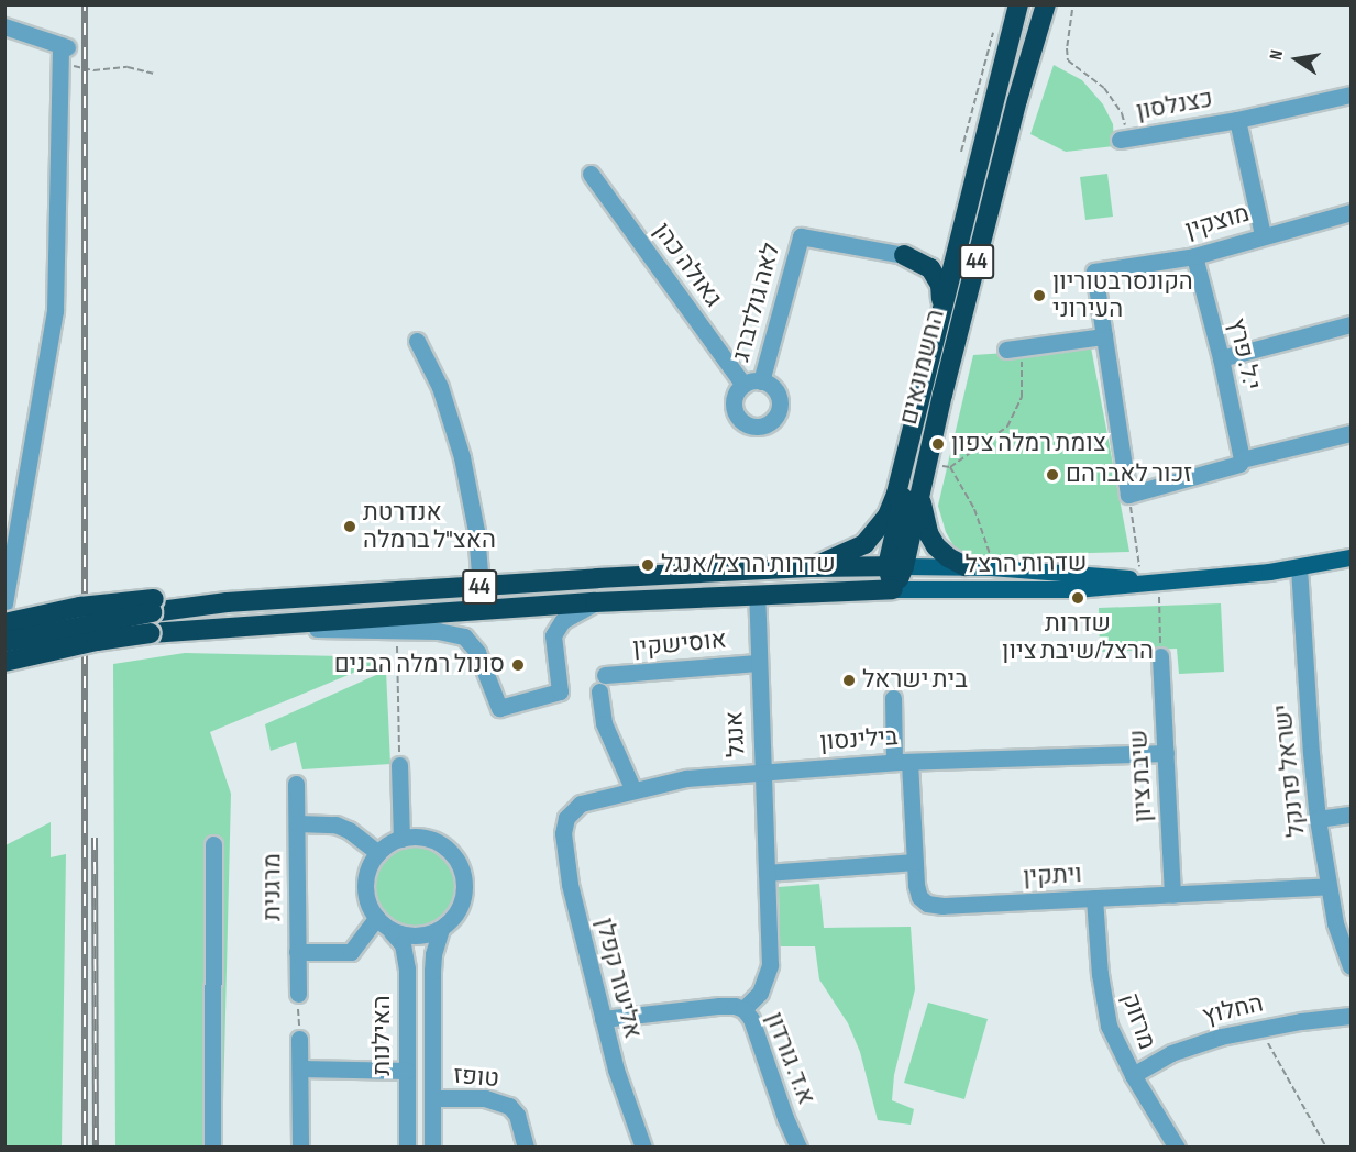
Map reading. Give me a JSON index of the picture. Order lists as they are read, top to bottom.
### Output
{
  "streets": {
    "highway": ["44", "החשמונאים"],
    "main road": ["שדרות הרצל"],
    "street": [
      "כצנלסון",
      "מוצקין",
      "גאולה כהן",
      "לאה גולדברג",
      "י.ל. פרץ",
      "אוסישקין",
      "אנגל",
      "בילינסון",
      "ישראל פרנקל",
      "שיבת ציון",
      "ויתקין",
      "מרגנית",
      "אליעזר קפלן",
      "החלוץ",
      "מרזוק",
      "האילנות",
      "א.ד. גורדון",
      "טופז"
    ]
  },
  "crossings": [
    ["כצנלסון", "מוצקין"],
    ["מוצקין", "י.ל. פרץ"],
    ["44", "החשמונאים"],
    ["44", "שדרות הרצל"],
    ["44", "אנגל"],
    ["גאולה כהן", "לאה גולדברג"],
    ["החשמונאים", "שדרות הרצל"],
    ["שדרות הרצל", "ישראל פרנקל"],
    ["אוסישקין", "אנגל"],
    ["אנגל", "בילינסון"],
    ["אנגל", "א.ד. גורדון"],
    ["בילינסון", "שיבת ציון"],
    ["בילינסון", "ויתקין"],
    ["בילינסון", "אליעזר קפלן"],
    ["ישראל פרנקל", "ויתקין"],
    ["שיבת ציון", "ויתקין"],
    ["ויתקין", "מרזוק"],
    ["מרגנית", "האילנות"],
    ["אליעזר קפלן", "א.ד. גורדון"],
    ["החלוץ", "מרזוק"],
    ["האילנות", "טופז"]
  ],
  "places": [
    "הקונסרבטוריון העירוני",
    "צומת רמלה צפון",
    "זכור לאברהם",
    "אנדרטת האצ\"ל ברמלה",
    "שדרות הרצל/אנגל",
    "שדרות הרצל/שיבת ציון",
    "סונול רמלה הבנים",
    "בית ישראל"
  ],
  "north": "left"
}
